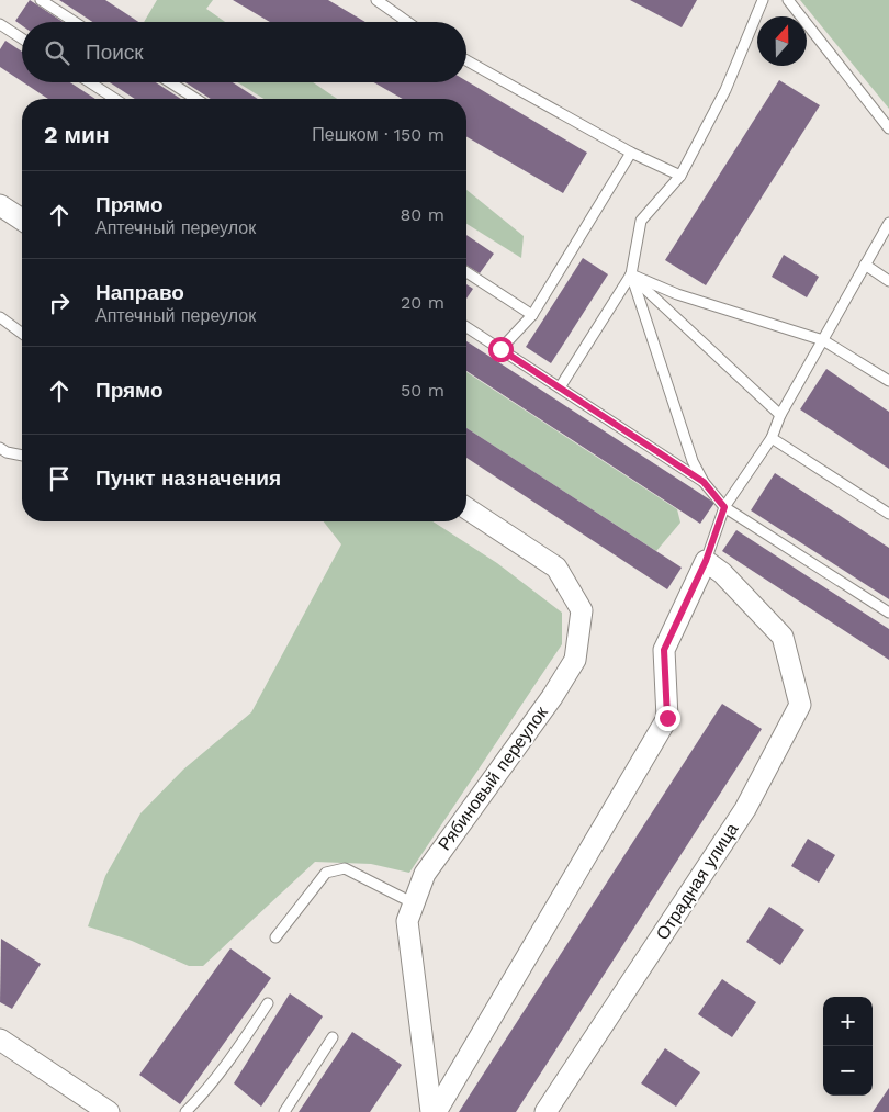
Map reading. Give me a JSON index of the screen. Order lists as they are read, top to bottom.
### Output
{
  "streets": {
    "street": ["Рябиновый переулок", "Отрадная улица"]
  },
  "north": "top",
  "page": {
    "search": "Поиск",
    "heading": ["2 мин", "Пешком · 150 m"],
    "list": [
      ["Прямо", "Аптечный переулок", "80 m"],
      ["Направо", "Аптечный переулок", "20 m"],
      ["Прямо", "50 m"],
      "Пункт назначения"
    ],
    "map_buttons": ["+", "−"]
  }
}
